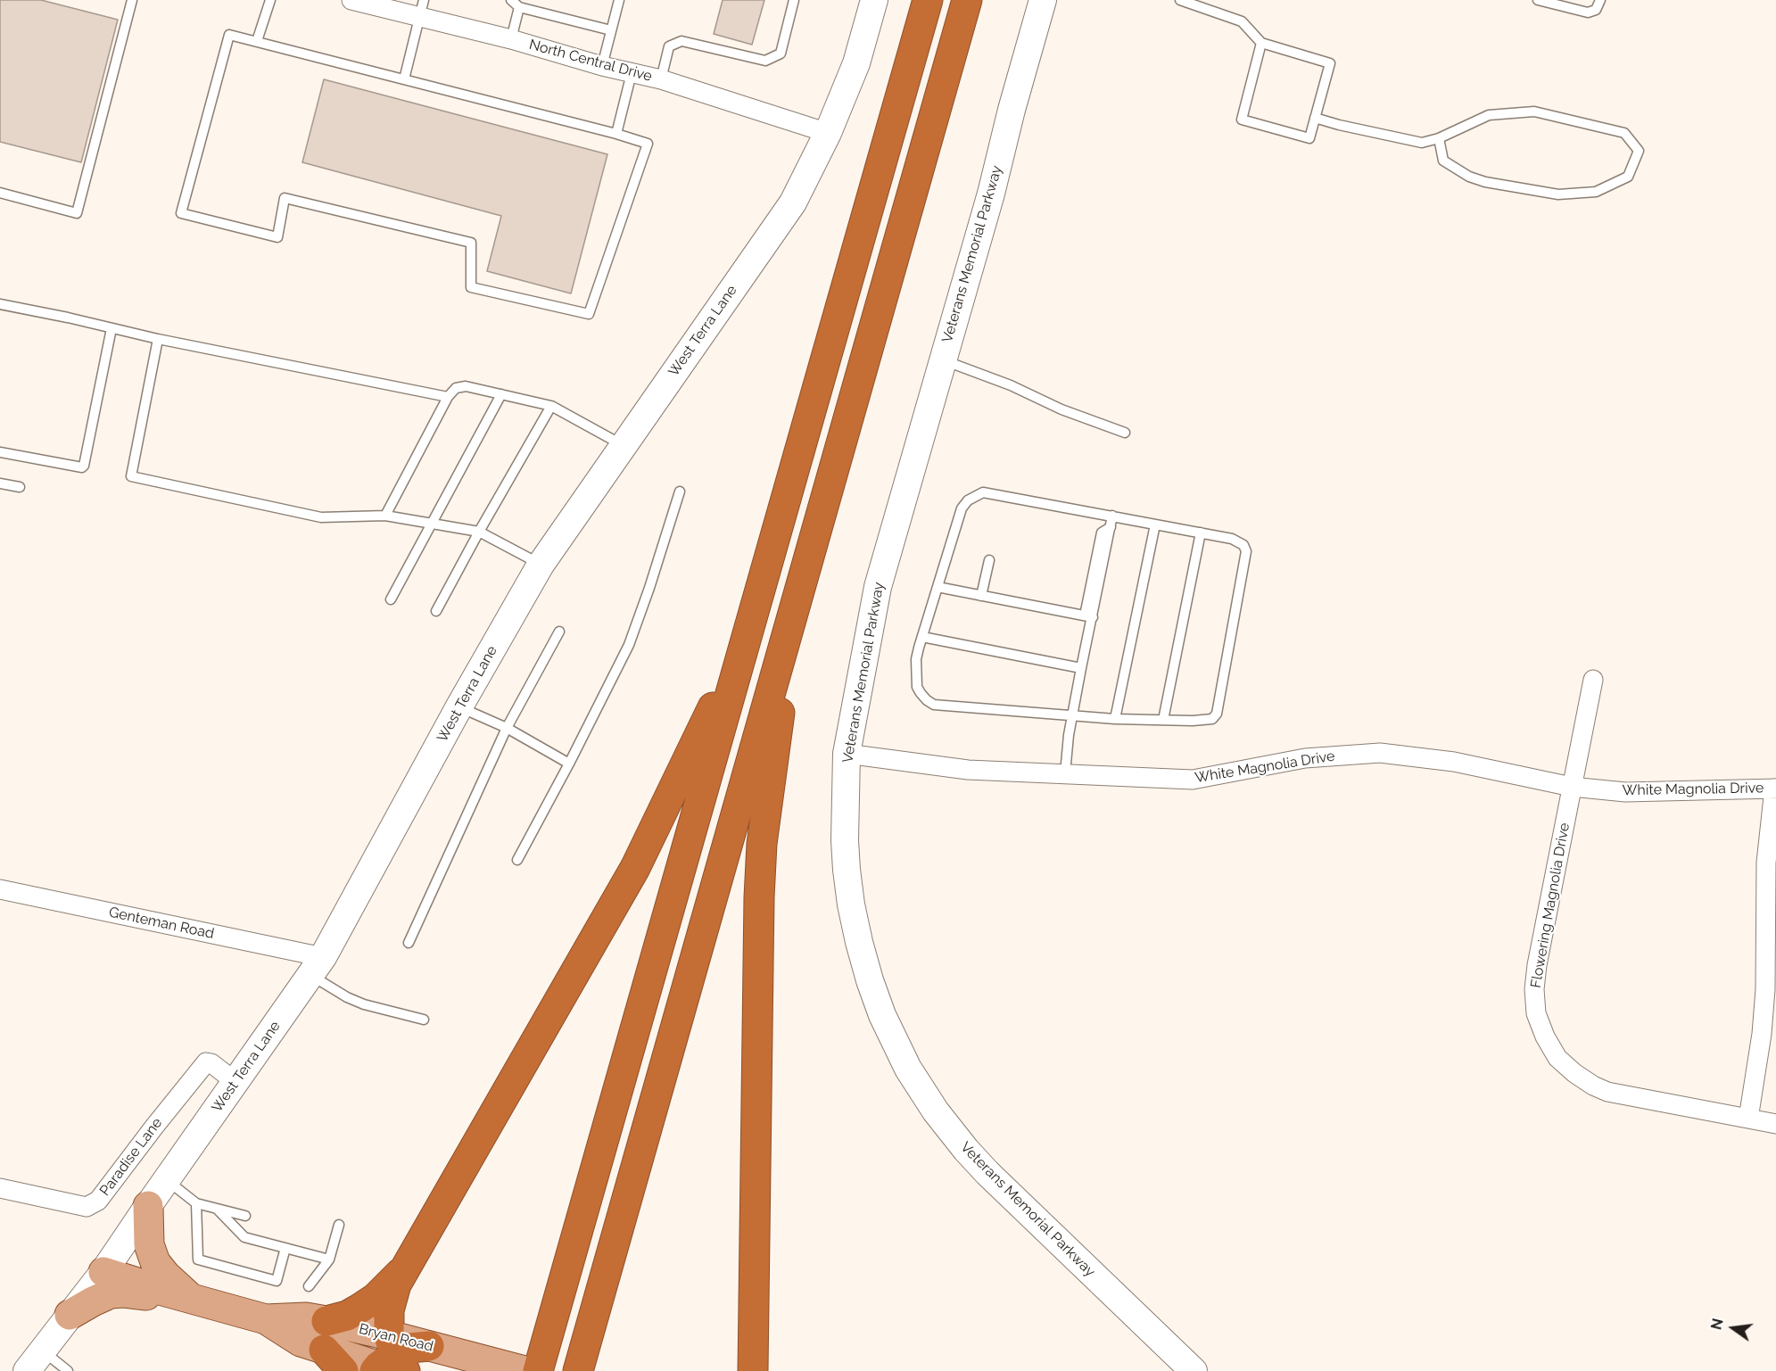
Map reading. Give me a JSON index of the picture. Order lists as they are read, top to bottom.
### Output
{
  "streets": {
    "main road": ["Bryan Road"],
    "street": [
      "North Central Drive",
      "Veterans Memorial Parkway",
      "West Terra Lane",
      "White Magnolia Drive",
      "Flowering Magnolia Drive",
      "Genteman Road",
      "Paradise Lane"
    ]
  },
  "crossings": [
    ["North Central Drive", "West Terra Lane"],
    ["Veterans Memorial Parkway", "White Magnolia Drive"],
    ["West Terra Lane", "Genteman Road"],
    ["West Terra Lane", "Paradise Lane"],
    ["West Terra Lane", "Bryan Road"],
    ["White Magnolia Drive", "Flowering Magnolia Drive"]
  ],
  "north": "left"
}
